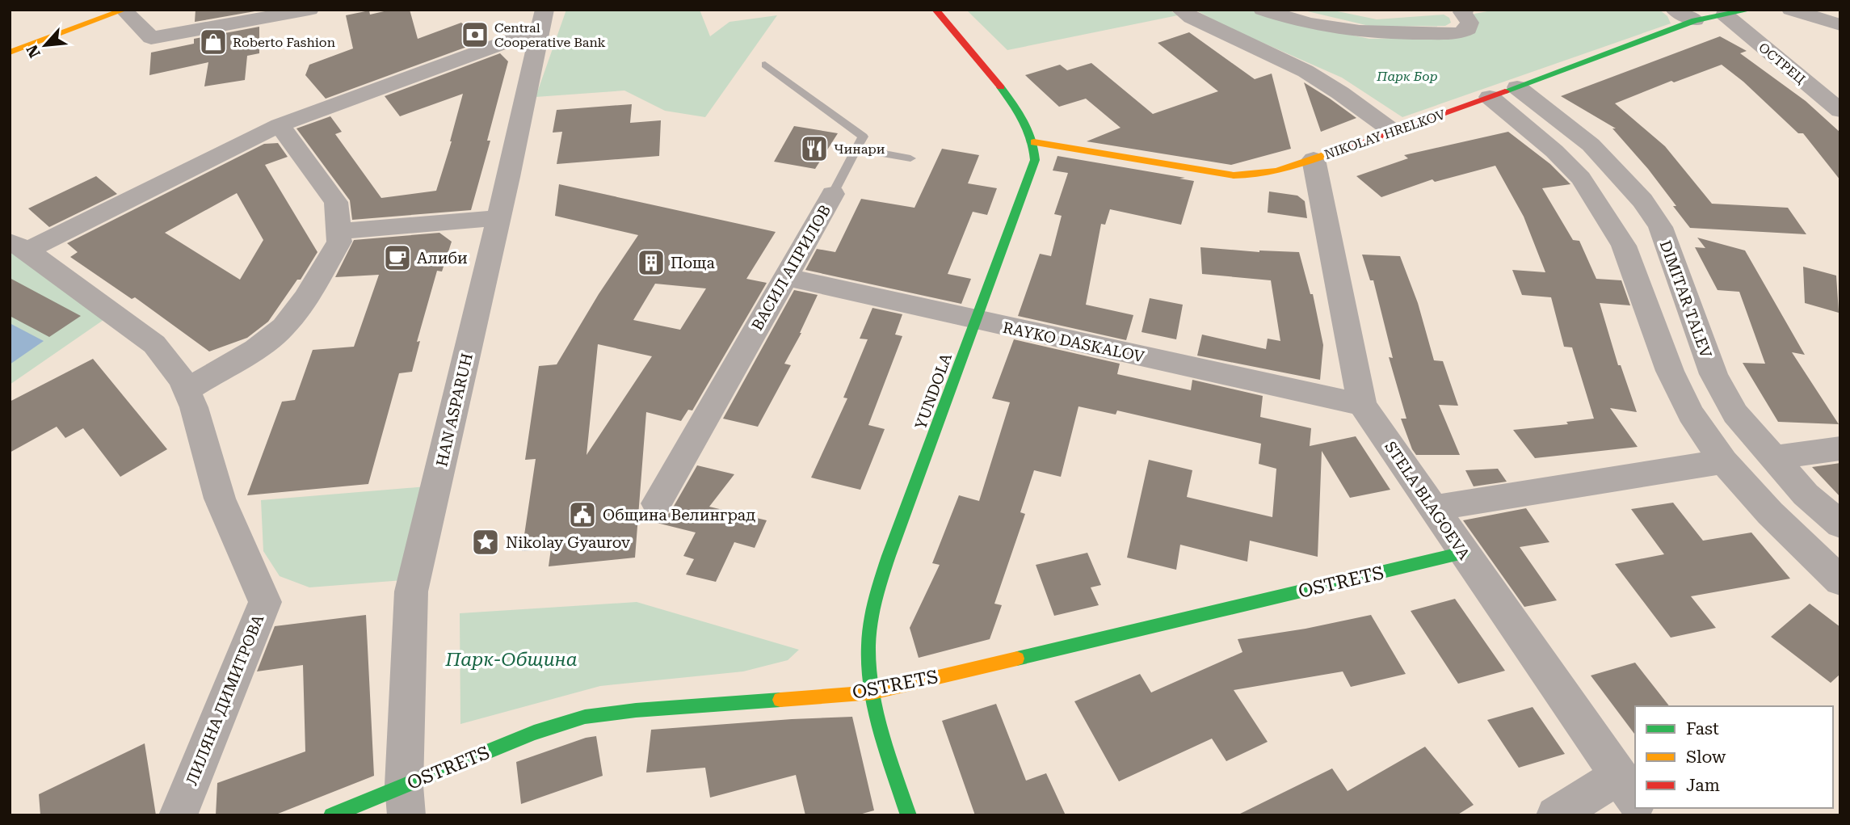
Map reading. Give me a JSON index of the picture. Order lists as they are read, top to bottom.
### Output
{
  "streets": {
    "street": [
      "ОСТРЕЦ",
      "NIKOLAY HRELKOV",
      "ВАСИЛ АПРИЛОВ",
      "DIMITAR TALEV",
      "RAYKO DASKALOV",
      "YUNDOLA",
      "HAN ASPARUH",
      "STELA BLAGOEVA",
      "OSTRETS",
      "ЛИЛЯНА ДИМИТРОВА"
    ]
  },
  "crossings": [
    ["ОСТРЕЦ", "NIKOLAY HRELKOV"],
    ["NIKOLAY HRELKOV", "DIMITAR TALEV"],
    ["NIKOLAY HRELKOV", "YUNDOLA"],
    ["NIKOLAY HRELKOV", "STELA BLAGOEVA"],
    ["ВАСИЛ АПРИЛОВ", "RAYKO DASKALOV"],
    ["RAYKO DASKALOV", "YUNDOLA"],
    ["RAYKO DASKALOV", "STELA BLAGOEVA"],
    ["YUNDOLA", "OSTRETS"],
    ["HAN ASPARUH", "OSTRETS"],
    ["STELA BLAGOEVA", "OSTRETS"]
  ],
  "parks": ["Парк Бор", "Парк-Община"],
  "places": {
    "bank": ["Central Cooperative Bank"],
    "shop": ["Roberto Fashion"],
    "restaurant": ["Чинари"],
    "cafe": ["Алиби"],
    "building": ["Поща"],
    "public building": ["Община Велинград"],
    "place": ["Nikolay Gyaurov"]
  },
  "legend": ["Fast", "Slow", "Jam"],
  "north": "bottom left"
}
